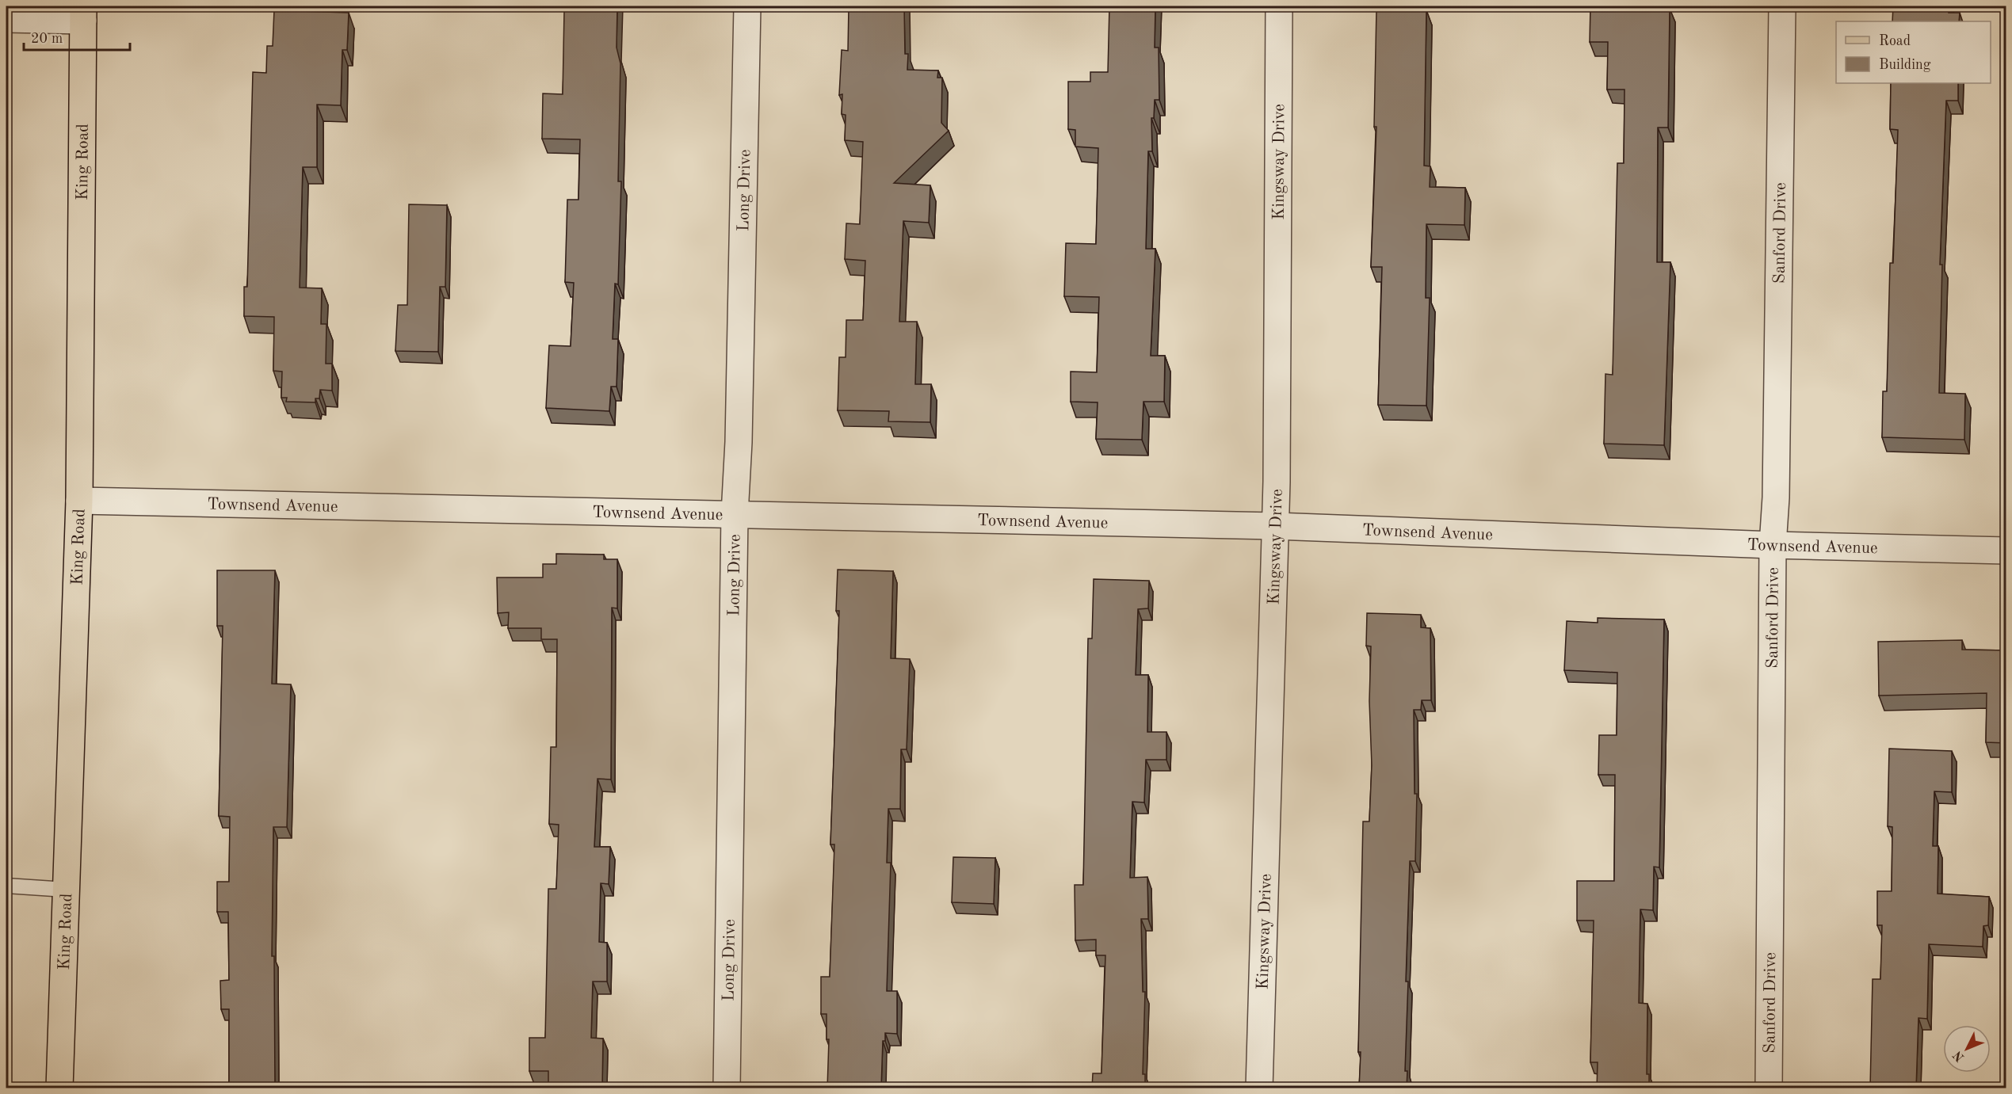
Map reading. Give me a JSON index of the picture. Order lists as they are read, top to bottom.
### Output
{
  "streets": {
    "main road": ["King Road"],
    "street": [
      "Kingsway Drive",
      "Long Drive",
      "Sanford Drive",
      "Townsend Avenue"
    ]
  },
  "crossings": [
    ["King Road", "Townsend Avenue"],
    ["Kingsway Drive", "Townsend Avenue"],
    ["Long Drive", "Townsend Avenue"],
    ["Sanford Drive", "Townsend Avenue"]
  ],
  "legend": ["Road", "Building"],
  "scale_bar": "20 m",
  "north": "bottom left"
}
